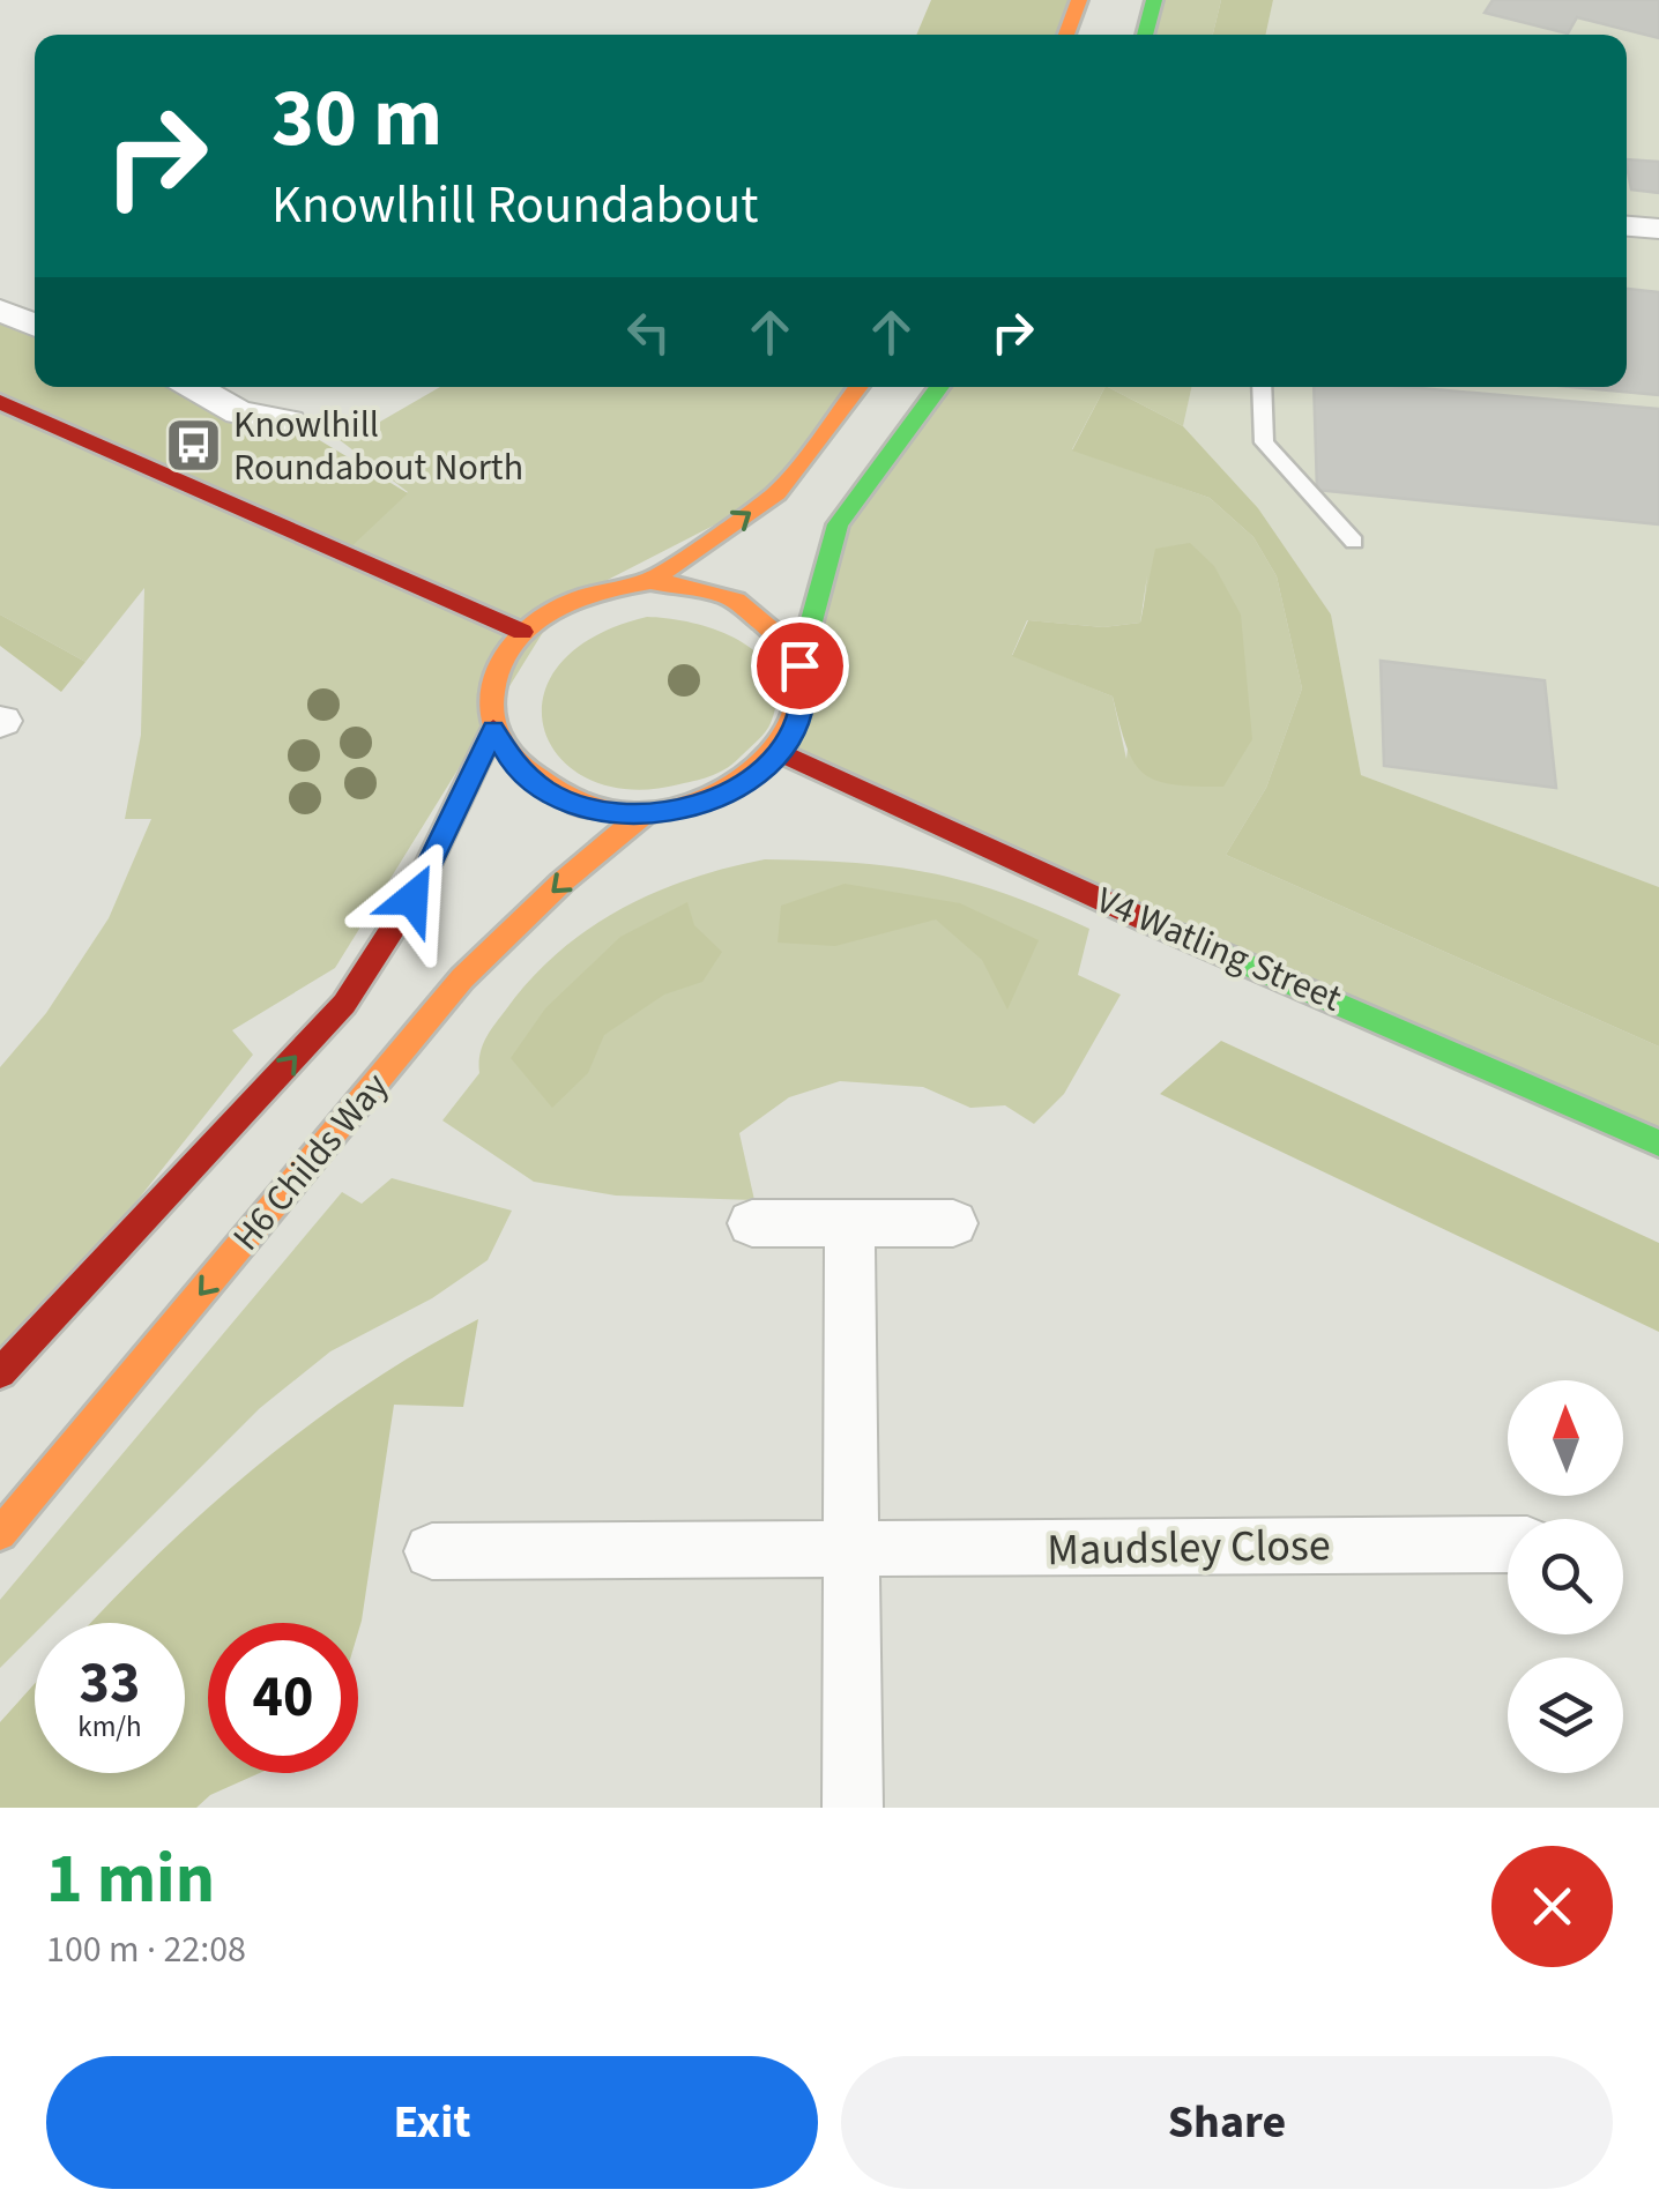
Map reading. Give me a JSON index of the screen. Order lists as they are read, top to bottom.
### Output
{
  "streets": {
    "street": ["V4 Watling Street", "H6 Childs Way", "Maudsley Close"]
  },
  "crossings": [
    ["V4 Watling Street", "H6 Childs Way"]
  ],
  "places": {
    "bus stop": ["Knowlhill Roundabout North"]
  },
  "north": "top",
  "page": {
    "turn": ["30 m", "Knowlhill Roundabout"],
    "speed": "33 km/h",
    "limit": "40",
    "heading": ["1 min", "100 m · 22:08"],
    "buttons": ["Exit", "Share"]
  }
}
